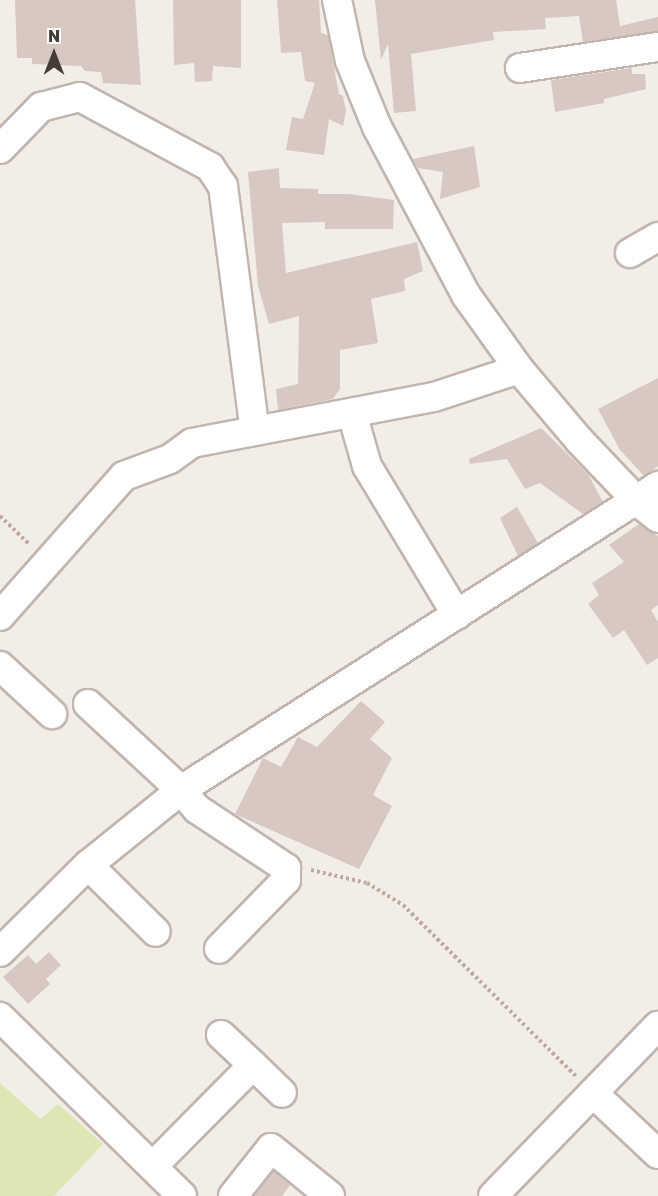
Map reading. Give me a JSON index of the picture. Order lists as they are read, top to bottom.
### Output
{
  "north": "top"
}
